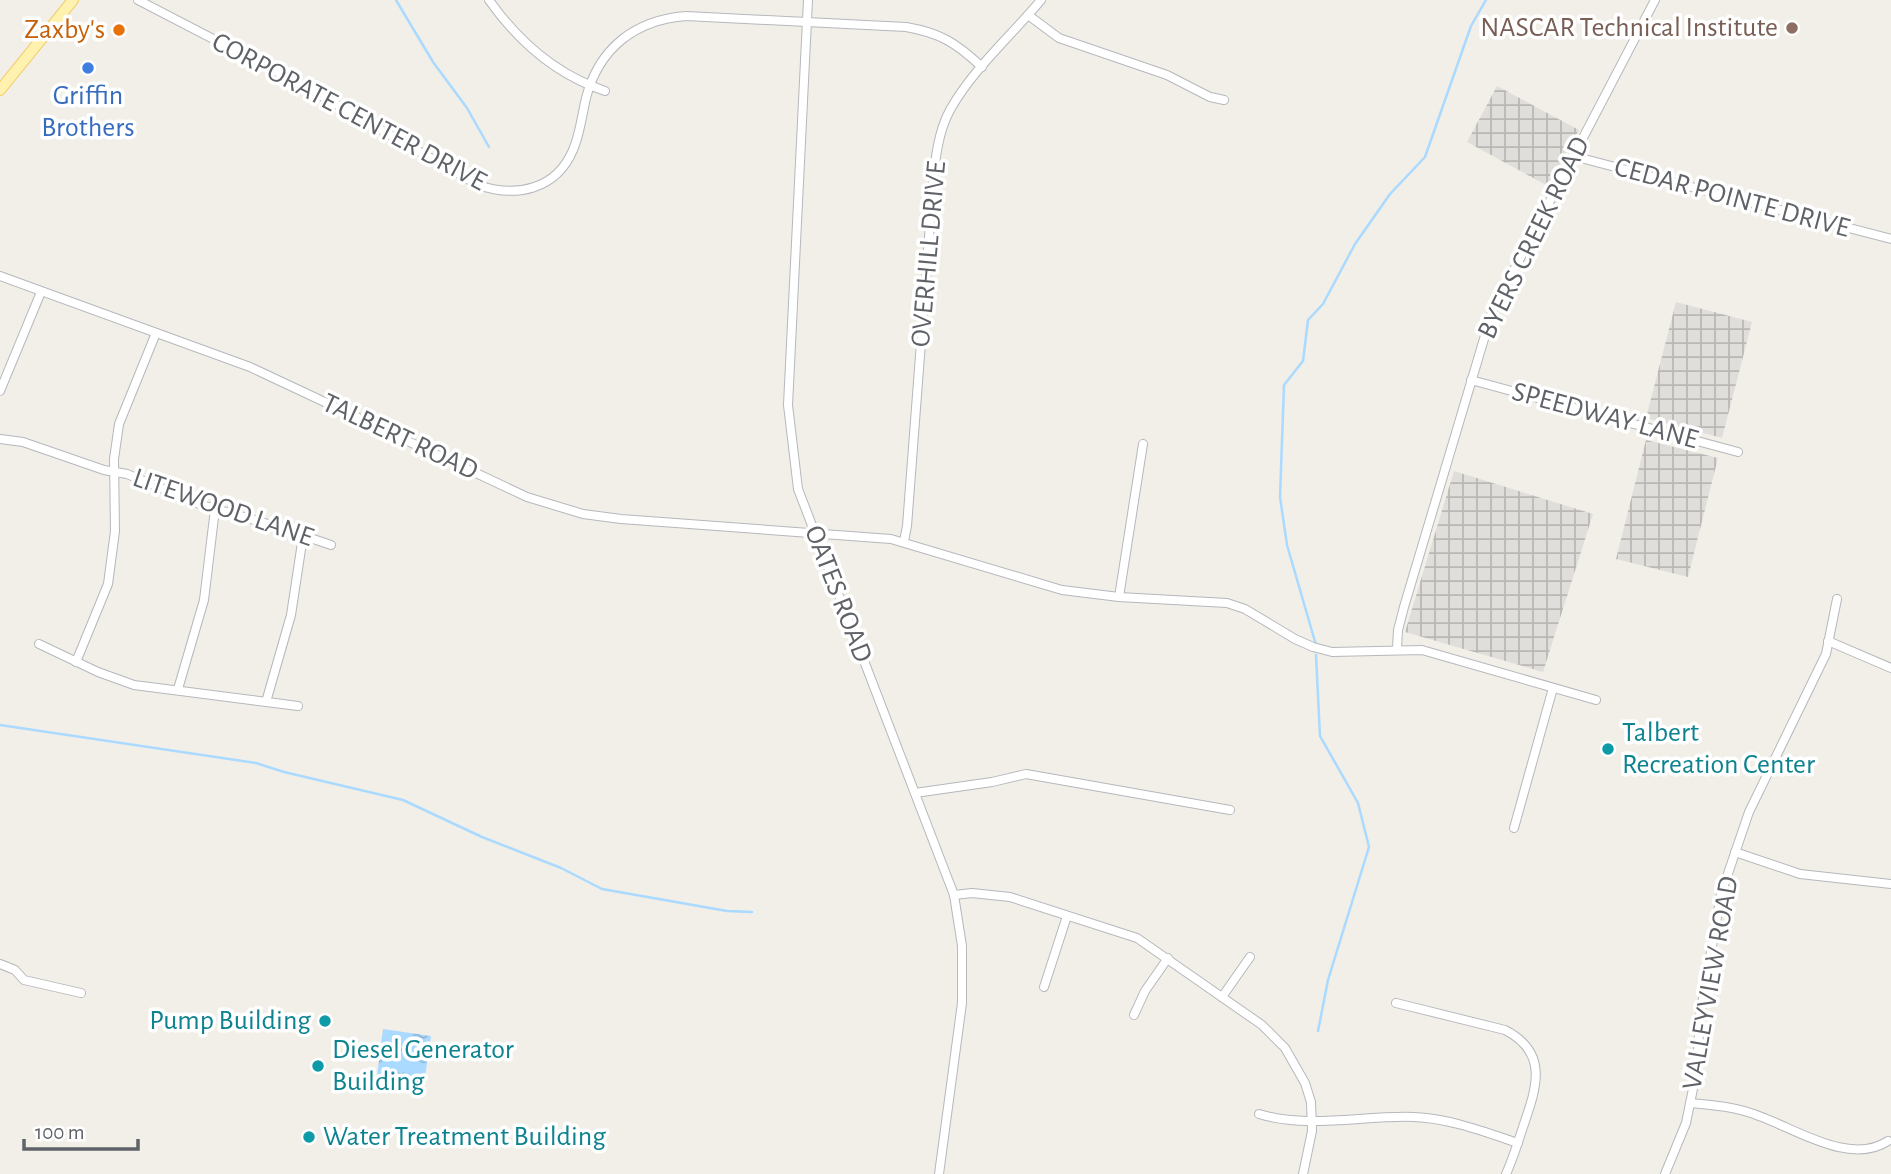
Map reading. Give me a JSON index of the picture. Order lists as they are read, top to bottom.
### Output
{
  "streets": {
    "street": [
      "CORPORATE CENTER DRIVE",
      "CEDAR POINTE DRIVE",
      "BYERS CREEK ROAD",
      "OVERHILL DRIVE",
      "SPEEDWAY LANE",
      "TALBERT ROAD",
      "LITEWOOD LANE",
      "OATES ROAD",
      "VALLEYVIEW ROAD"
    ]
  },
  "crossings": [
    ["CORPORATE CENTER DRIVE", "OVERHILL DRIVE"],
    ["CORPORATE CENTER DRIVE", "OATES ROAD"],
    ["CEDAR POINTE DRIVE", "BYERS CREEK ROAD"],
    ["BYERS CREEK ROAD", "SPEEDWAY LANE"],
    ["BYERS CREEK ROAD", "TALBERT ROAD"],
    ["OVERHILL DRIVE", "TALBERT ROAD"],
    ["TALBERT ROAD", "OATES ROAD"]
  ],
  "places": [
    "NASCAR Technical Institute",
    "Zaxby's",
    "Griffin Brothers",
    "Talbert Recreation Center",
    "Pump Building",
    "Diesel Generator Building",
    "Water Treatment Building"
  ],
  "scale_bar": "100 m"
}
